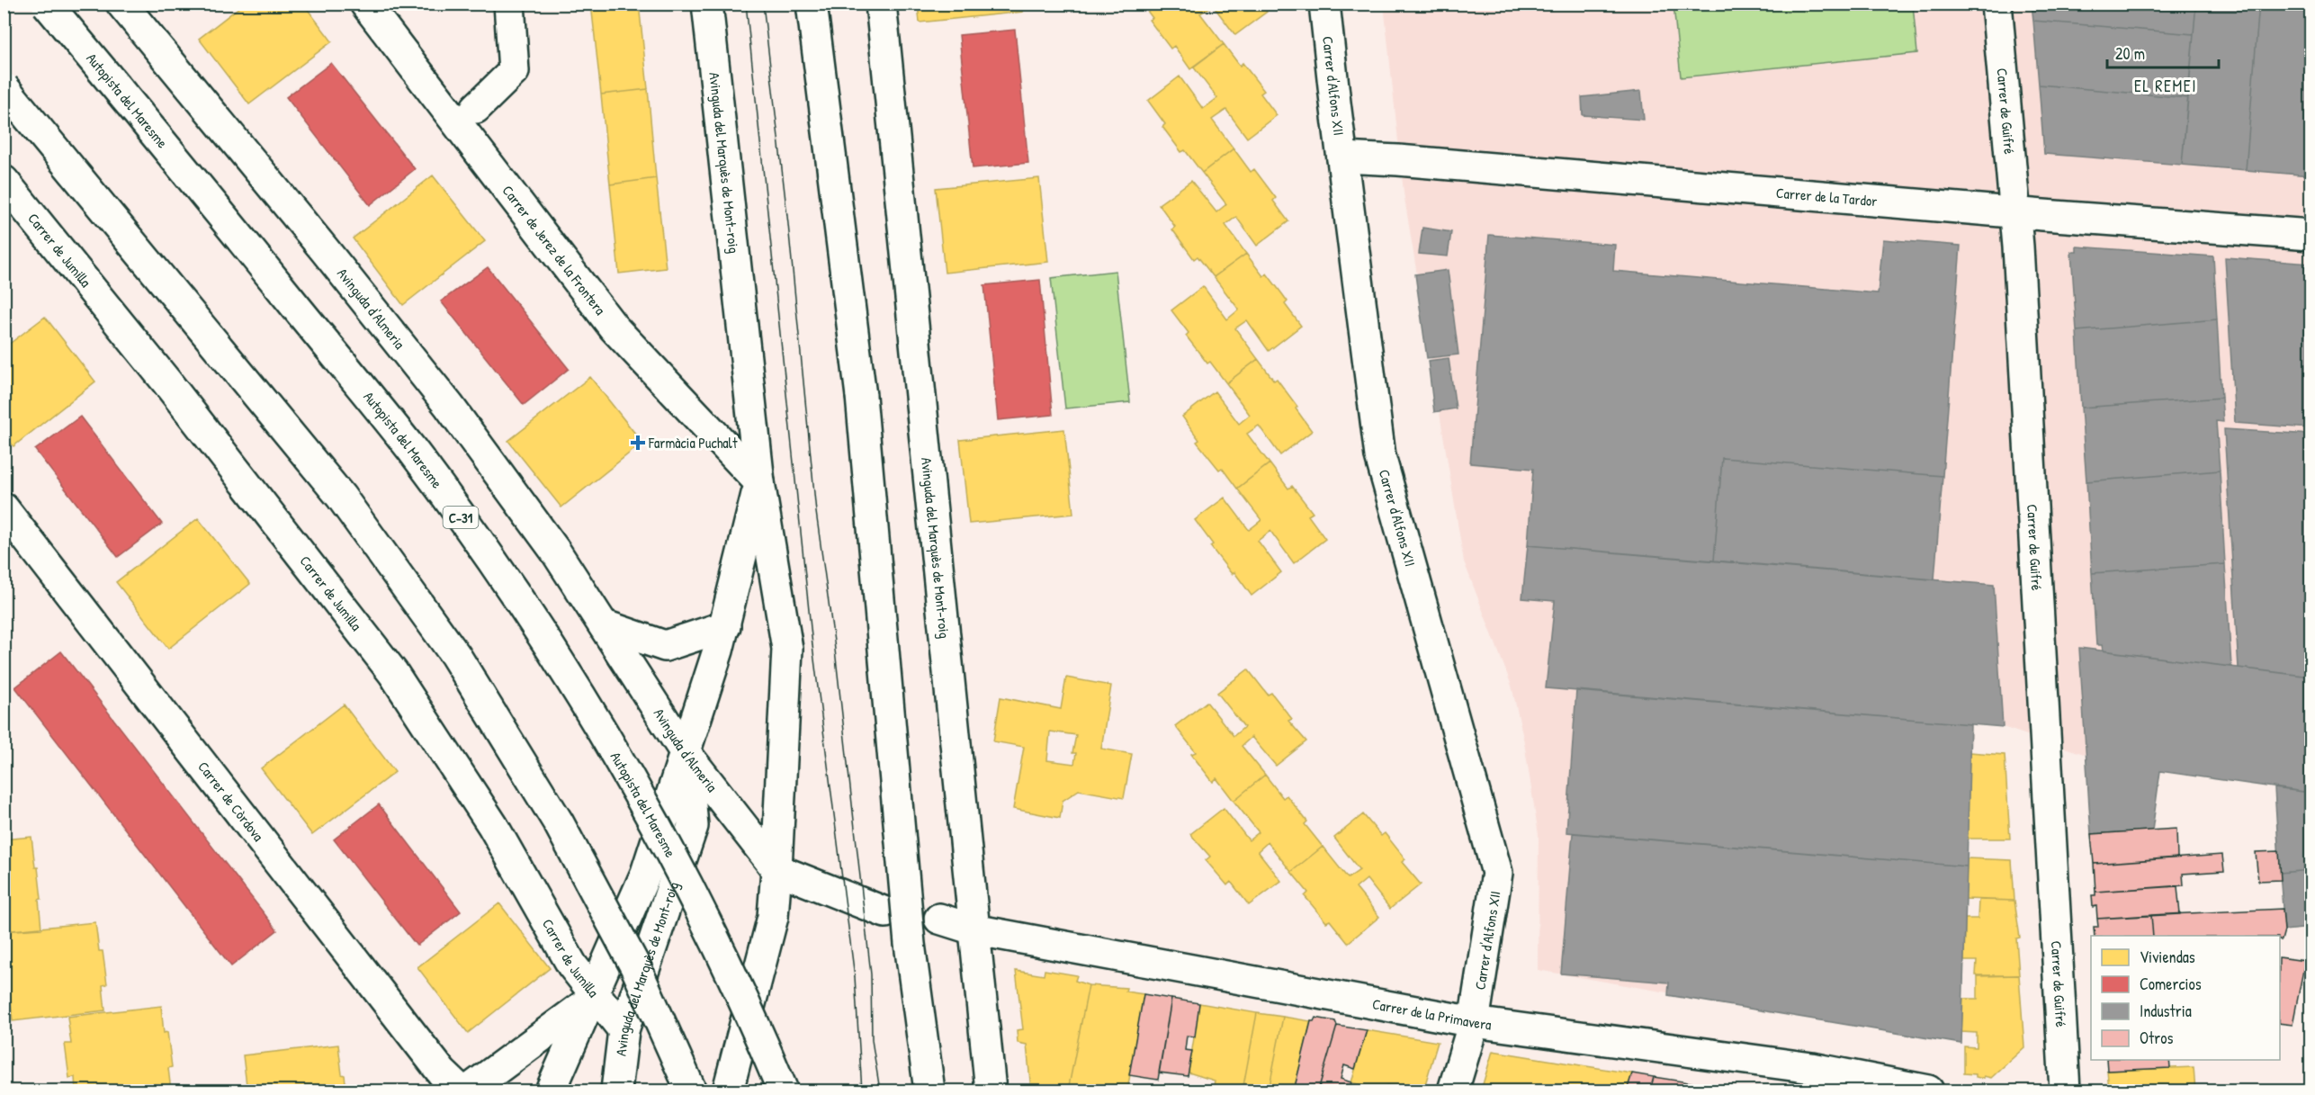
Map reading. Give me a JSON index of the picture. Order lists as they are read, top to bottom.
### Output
{
  "streets": {
    "main road": [
      "Carrer d'Alfons XII",
      "Autopista del Maresme",
      "Carrer de Guifré",
      "Avinguda del Marquès de Mont-roig",
      "Carrer de la Tardor",
      "Carrer de Jumilla",
      "Carrer de Jerez de la Frontera",
      "Avinguda d'Almeria",
      "C-31",
      "Carrer de Còrdova",
      "Carrer de la Primavera"
    ]
  },
  "crossings": [
    ["Carrer d'Alfons XII", "Carrer de la Tardor"],
    ["Carrer d'Alfons XII", "Carrer de la Primavera"],
    ["Carrer de Guifré", "Carrer de la Tardor"],
    ["Avinguda del Marquès de Mont-roig", "Carrer de Jumilla"],
    ["Avinguda del Marquès de Mont-roig", "Carrer de Jerez de la Frontera"],
    ["Avinguda del Marquès de Mont-roig", "Avinguda d'Almeria"],
    ["Avinguda del Marquès de Mont-roig", "Carrer de la Primavera"]
  ],
  "districts": ["EL REMEI"],
  "places": {
    "health": ["Farmàcia Puchalt"]
  },
  "legend": [
    "Viviendas",
    "Comercios",
    "Industria",
    "Otros"
  ],
  "scale_bar": "20 m"
}
